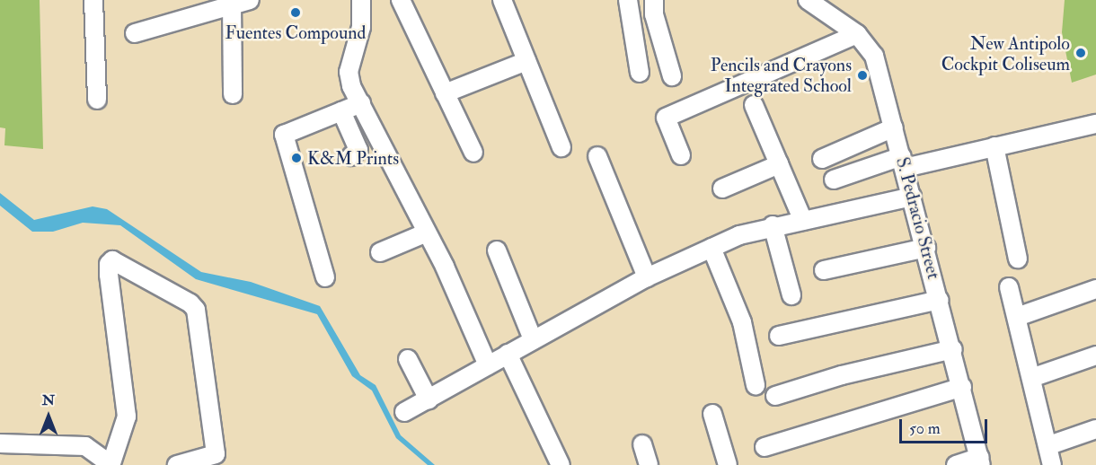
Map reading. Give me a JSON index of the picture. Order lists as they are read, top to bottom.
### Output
{
  "streets": {
    "street": ["S. Pedracio Street"]
  },
  "places": [
    "Fuentes Compound",
    "New Antipolo Cockpit Coliseum",
    "Pencils and Crayons Integrated School",
    "K&M Prints"
  ],
  "scale_bar": "50 m",
  "north": "top"
}
